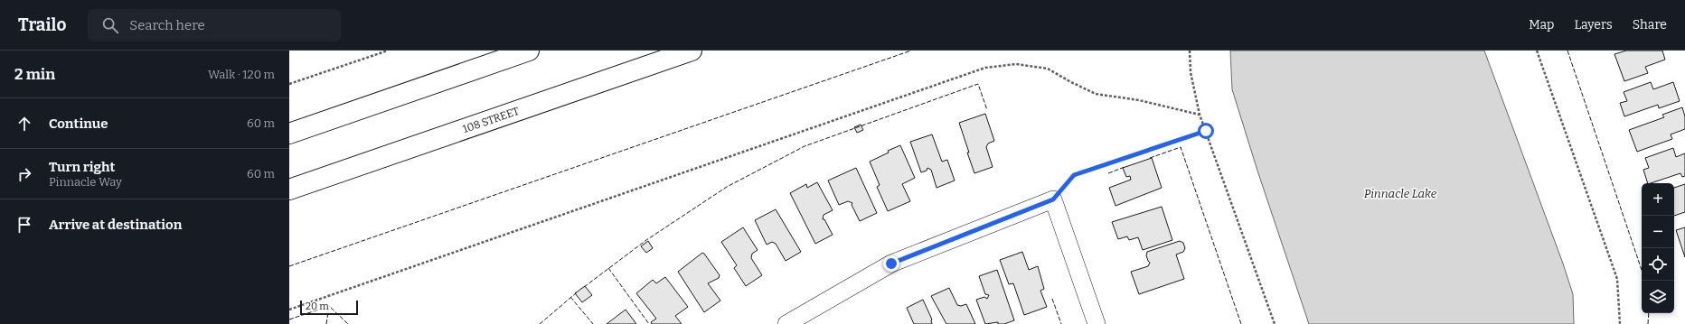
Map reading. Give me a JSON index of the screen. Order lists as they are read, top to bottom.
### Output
{
  "streets": {
    "main road": ["108 STREET"]
  },
  "water": ["Pinnacle Lake"],
  "scale_bar": "20 m",
  "page": {
    "header": "Trailo",
    "search": "Search here",
    "nav": ["Map", "Layers", "Share"],
    "heading": ["2 min", "Walk · 120 m"],
    "list": [
      ["Continue", "60 m"],
      ["Turn right", "Pinnacle Way", "60 m"],
      "Arrive at destination"
    ],
    "map_buttons": ["+", "−"],
    "scale": "20 m"
  }
}
